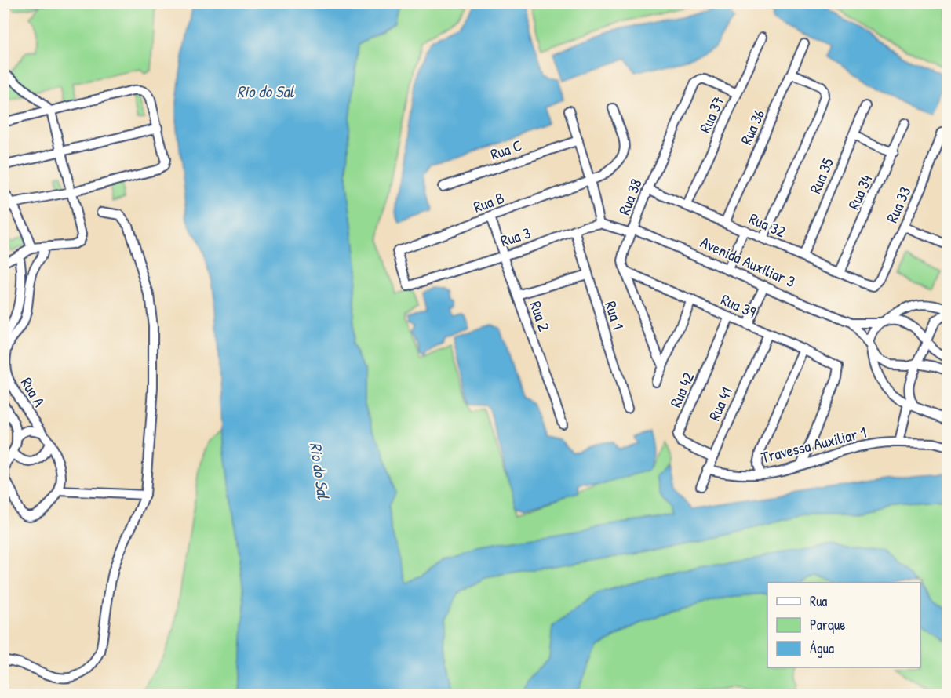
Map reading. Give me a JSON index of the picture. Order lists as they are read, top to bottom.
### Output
{
  "streets": {
    "street": [
      "Rua 37",
      "Rua 36",
      "Rua C",
      "Rua 35",
      "Rua 34",
      "Rua 38",
      "Rua B",
      "Rua 33",
      "Rua 32",
      "Rua 3",
      "Avenida Auxiliar 3",
      "Rua 39",
      "Rua 1",
      "Rua 2",
      "Rua 42",
      "Rua A",
      "Rua 41",
      "Travessa Auxiliar 1"
    ]
  },
  "crossings": [
    ["Rua 37", "Rua 38"],
    ["Rua 37", "Rua 32"],
    ["Rua 36", "Rua 32"],
    ["Rua 35", "Rua 32"],
    ["Rua 34", "Rua 32"],
    ["Rua 38", "Rua 32"],
    ["Rua 38", "Avenida Auxiliar 3"],
    ["Rua 38", "Rua 39"],
    ["Rua B", "Rua 3"],
    ["Rua B", "Rua 2"],
    ["Rua 33", "Rua 32"],
    ["Rua 3", "Rua 1"],
    ["Rua 3", "Rua 2"],
    ["Rua 39", "Rua 42"],
    ["Rua 39", "Rua 41"],
    ["Rua 39", "Travessa Auxiliar 1"],
    ["Rua 42", "Rua 41"],
    ["Rua 41", "Travessa Auxiliar 1"]
  ],
  "water": ["Rio do Sal"],
  "legend": ["Rua", "Parque", "Água"]
}
